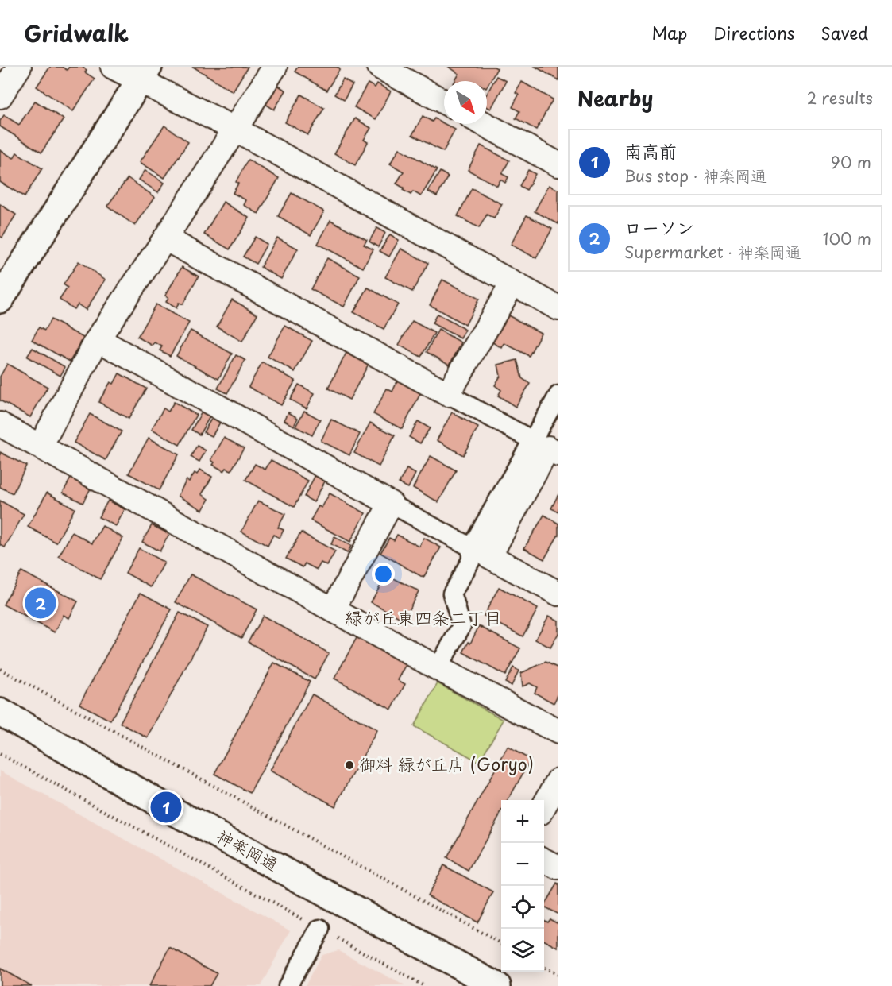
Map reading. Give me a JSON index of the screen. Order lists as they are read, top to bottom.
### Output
{
  "streets": {
    "street": ["神楽岡通"]
  },
  "districts": ["緑が丘東四条二丁目"],
  "places": ["御料 緑が丘店 (Goryo)"],
  "north": "bottom right",
  "page": {
    "header": "Gridwalk",
    "nav": ["Map", "Directions", "Saved"],
    "heading": ["Nearby", "2 results"],
    "list": [
      {
        "mark": "1",
        "name": "南高前",
        "note": "Bus stop · 神楽岡通",
        "value": "90 m"
      },
      {
        "mark": "2",
        "name": "ローソン",
        "note": "Supermarket · 神楽岡通",
        "value": "100 m"
      }
    ],
    "pins": ["2", "1"],
    "map_buttons": ["+", "−"]
  }
}
